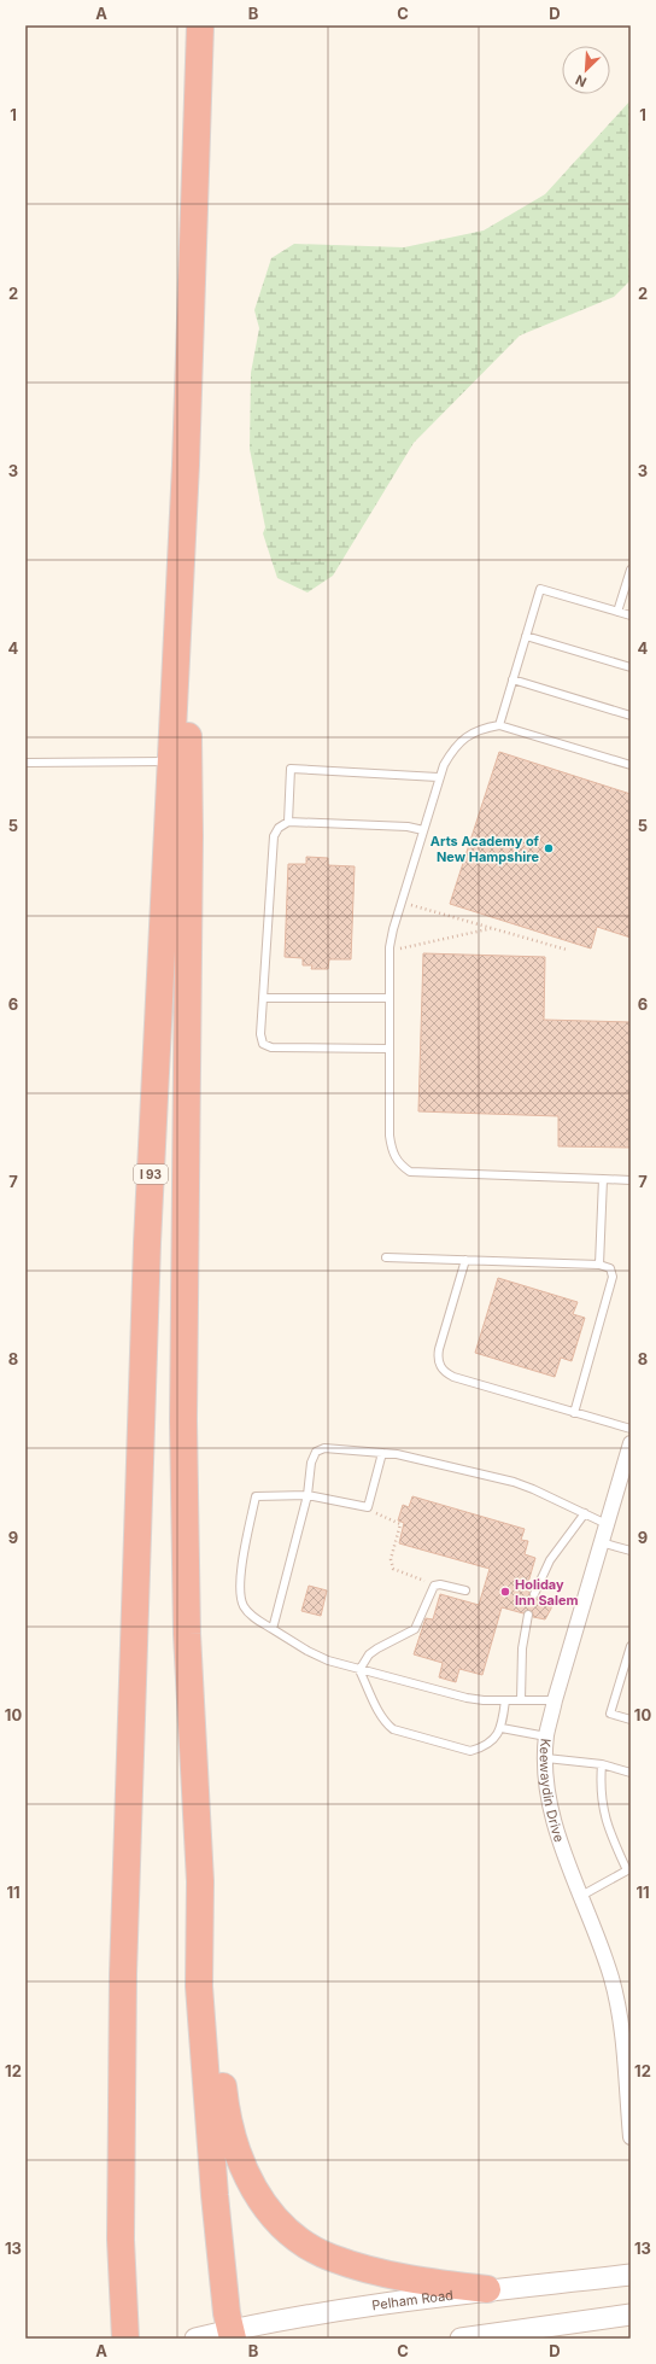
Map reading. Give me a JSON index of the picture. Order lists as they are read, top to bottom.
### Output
{
  "streets": {
    "highway": ["I 93"],
    "main road": ["Pelham Road"],
    "street": ["Keewaydin Drive"]
  },
  "places": ["Arts Academy of New Hampshire", "Holiday Inn Salem"],
  "north": "bottom left",
  "grid": {
    "columns": [
      "A",
      "B",
      "C",
      "D"
    ],
    "rows": [
      "1",
      "2",
      "3",
      "4",
      "5",
      "6",
      "7",
      "8",
      "9",
      "10",
      "11",
      "12",
      "13"
    ]
  }
}
